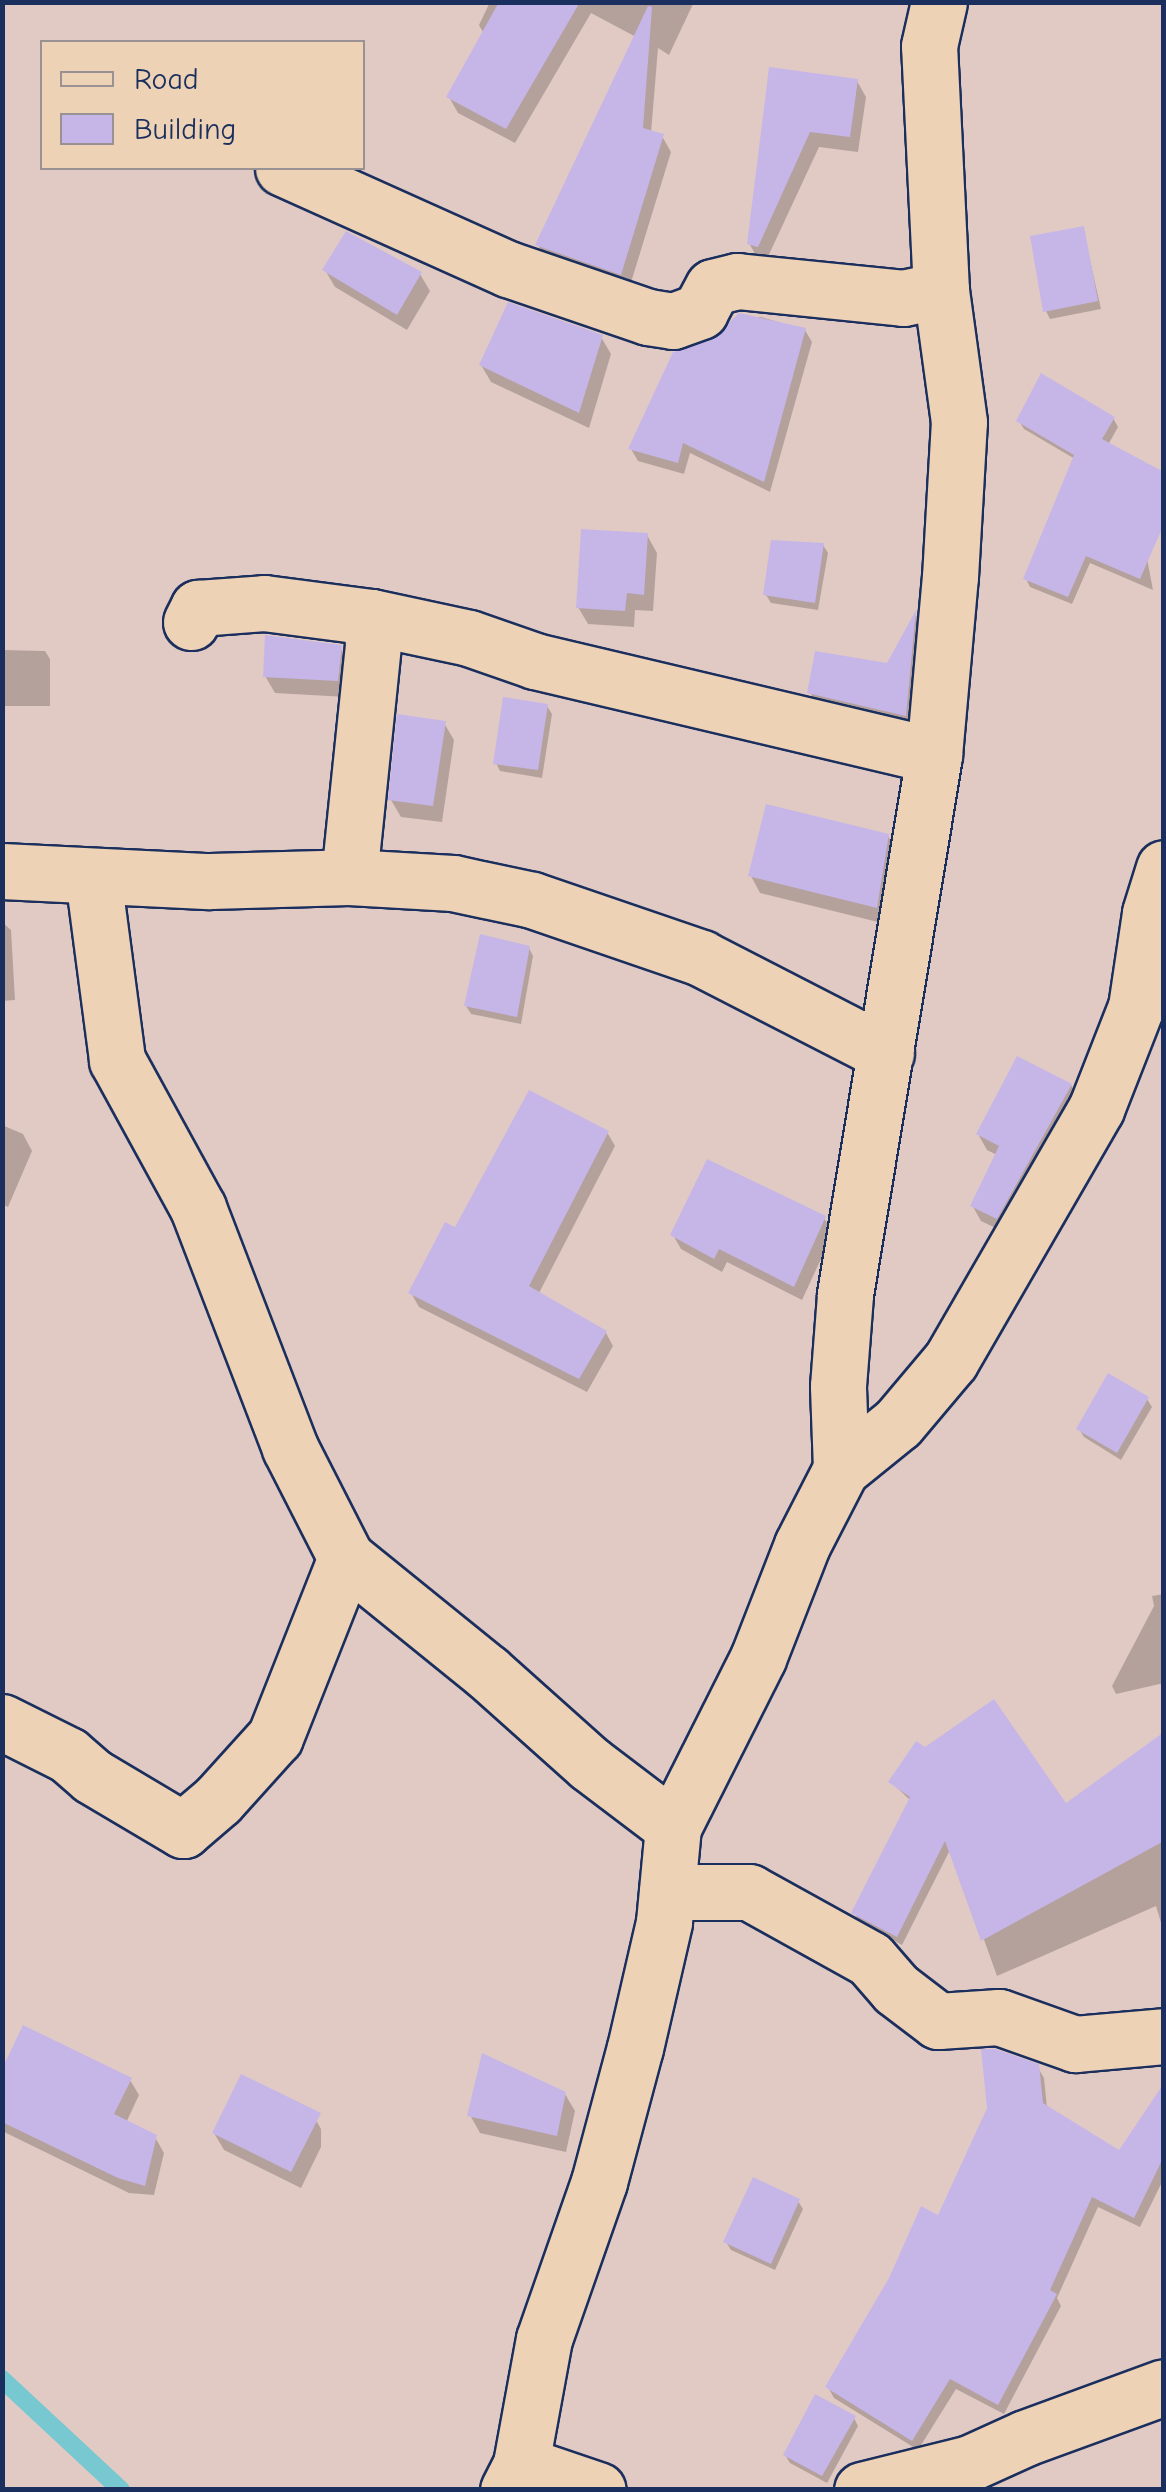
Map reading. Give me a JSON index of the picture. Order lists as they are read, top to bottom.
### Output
{
  "legend": ["Road", "Building"]
}
